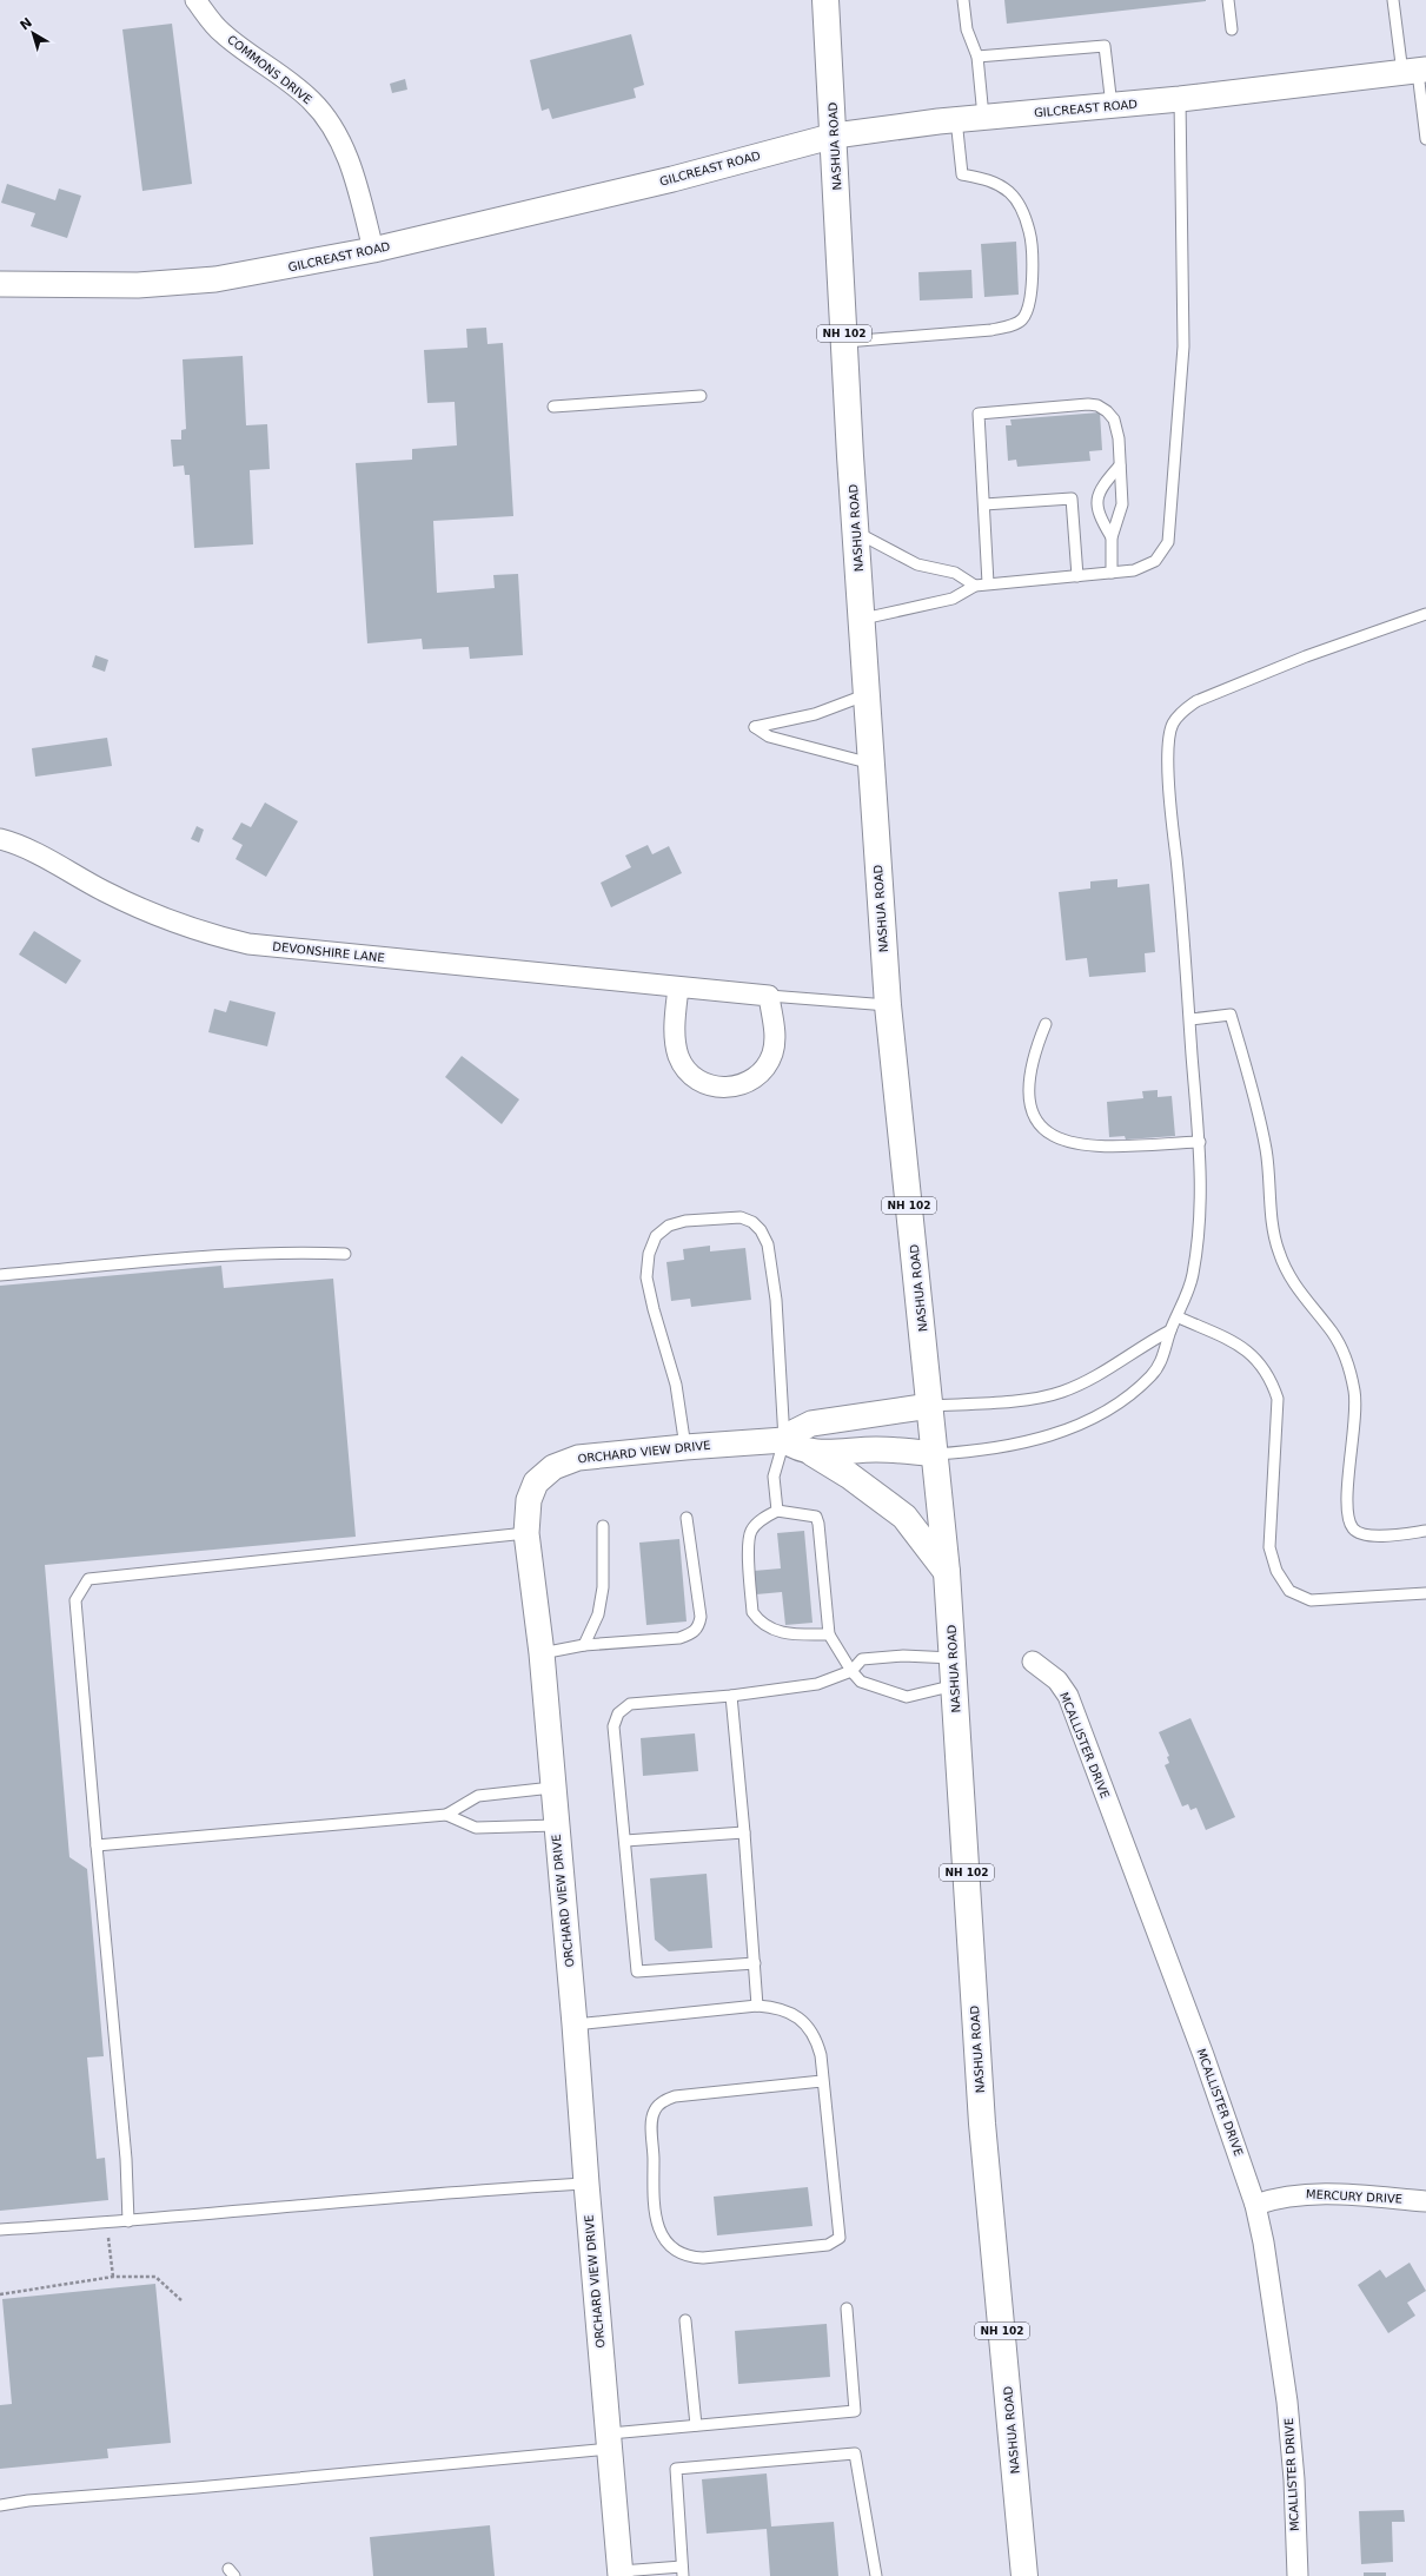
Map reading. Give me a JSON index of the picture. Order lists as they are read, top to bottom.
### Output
{
  "streets": {
    "main road": ["NASHUA ROAD", "NH 102"],
    "street": [
      "COMMONS DRIVE",
      "GILCREAST ROAD",
      "DEVONSHIRE LANE",
      "ORCHARD VIEW DRIVE",
      "MCALLISTER DRIVE",
      "MERCURY DRIVE"
    ]
  },
  "crossings": [
    ["COMMONS DRIVE", "GILCREAST ROAD"],
    ["GILCREAST ROAD", "NASHUA ROAD"],
    ["NASHUA ROAD", "DEVONSHIRE LANE"],
    ["NASHUA ROAD", "ORCHARD VIEW DRIVE"],
    ["MCALLISTER DRIVE", "MERCURY DRIVE"]
  ],
  "north": "top left"
}
